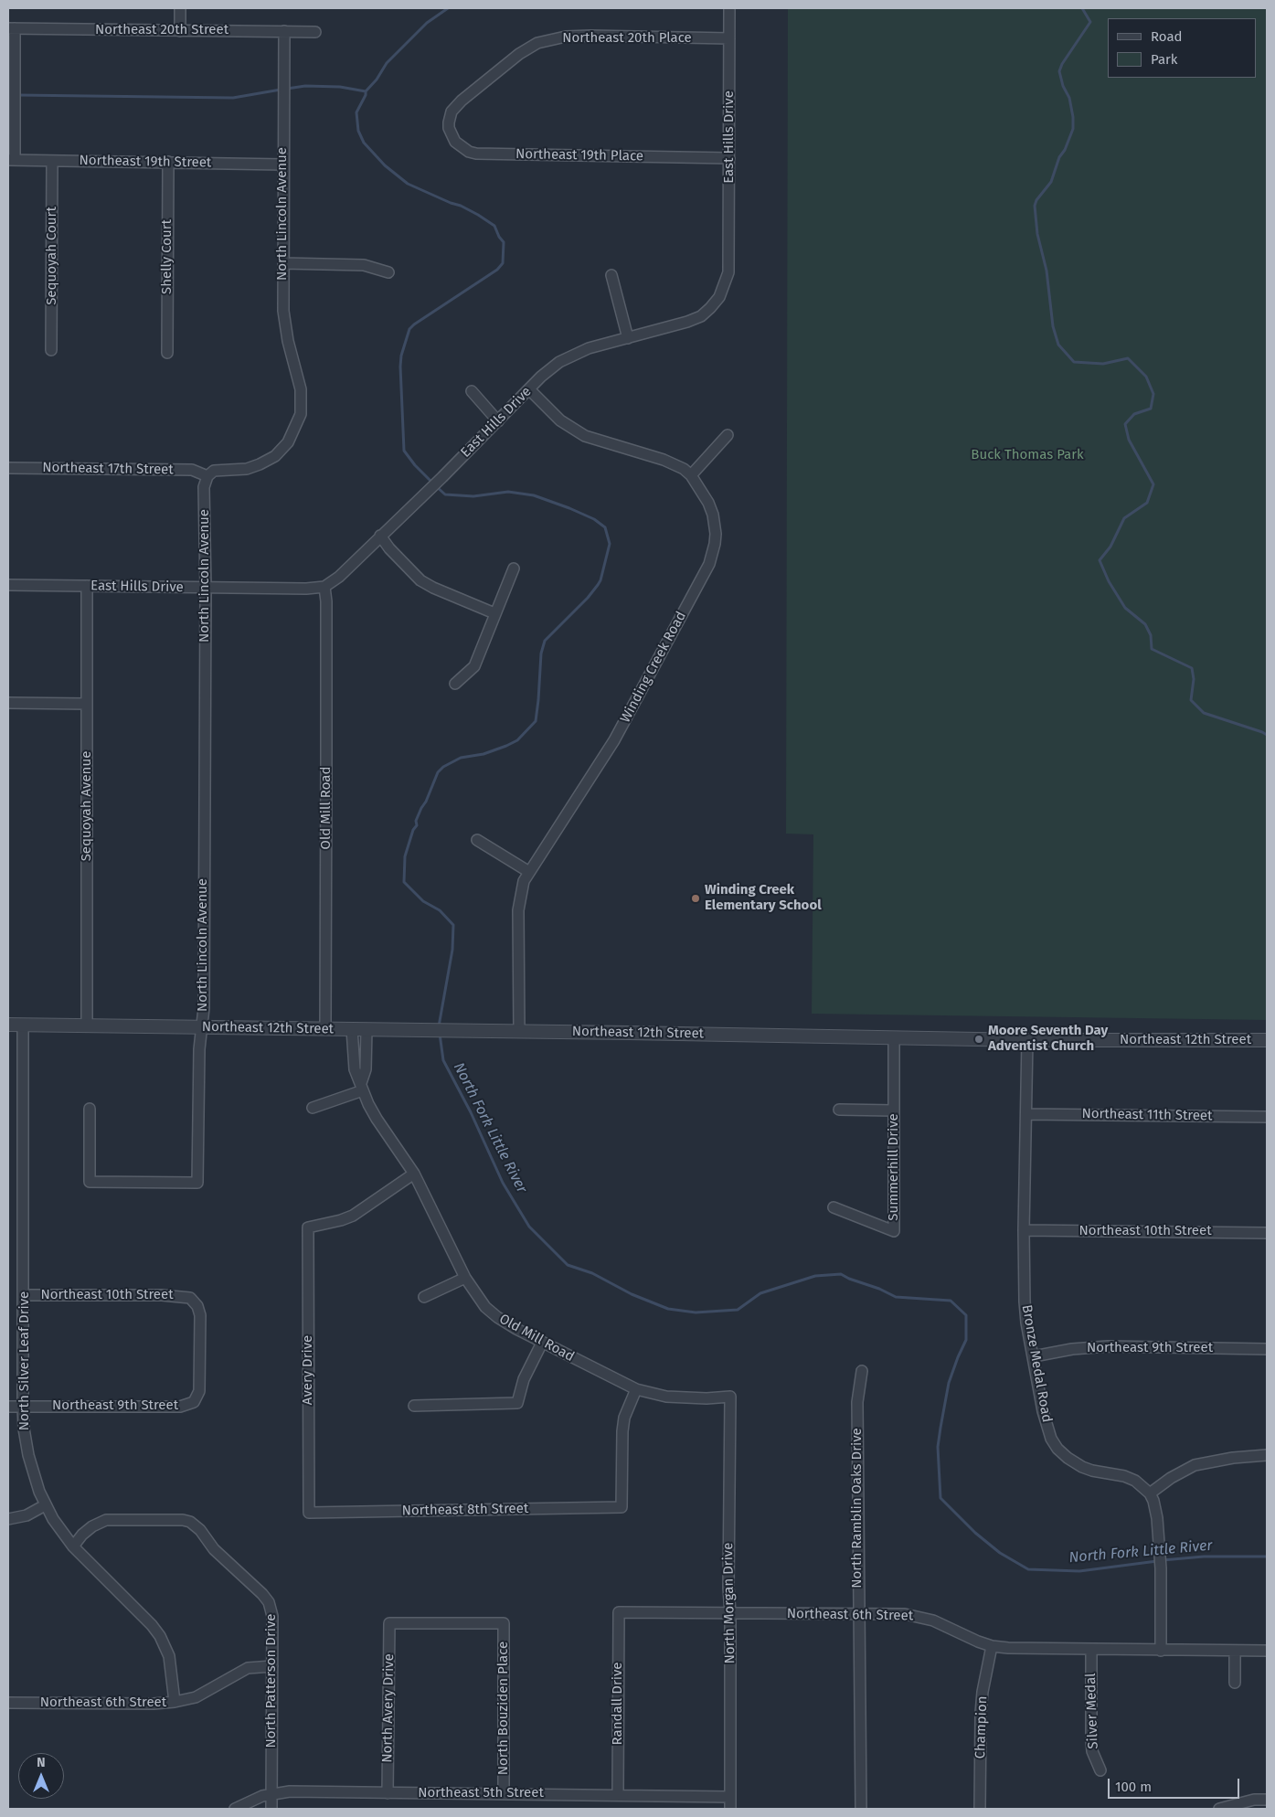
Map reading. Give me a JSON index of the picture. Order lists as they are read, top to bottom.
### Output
{
  "streets": {
    "street": [
      "Northeast 20th Street",
      "Northeast 20th Place",
      "East Hills Drive",
      "Northeast 19th Place",
      "Northeast 19th Street",
      "North Lincoln Avenue",
      "Sequoyah Court",
      "Shelly Court",
      "Northeast 17th Street",
      "Winding Creek Road",
      "Sequoyah Avenue",
      "Old Mill Road",
      "Northeast 12th Street",
      "Northeast 11th Street",
      "Summerhill Drive",
      "Northeast 10th Street",
      "Northeast 9th Street",
      "North Silver Leaf Drive",
      "Bronze Medal Road",
      "Avery Drive",
      "North Ramblin Oaks Drive",
      "Northeast 8th Street",
      "North Morgan Drive",
      "Northeast 6th Street",
      "North Patterson Drive",
      "Randall Drive",
      "North Avery Drive",
      "North Bouziden Place",
      "Silver Medal",
      "Champion",
      "Northeast 5th Street"
    ]
  },
  "crossings": [
    ["Northeast 20th Street", "North Lincoln Avenue"],
    ["Northeast 20th Place", "East Hills Drive"],
    ["Northeast 20th Place", "Northeast 19th Place"],
    ["East Hills Drive", "Northeast 19th Place"],
    ["East Hills Drive", "North Lincoln Avenue"],
    ["East Hills Drive", "Winding Creek Road"],
    ["East Hills Drive", "Sequoyah Avenue"],
    ["East Hills Drive", "Old Mill Road"],
    ["Northeast 19th Street", "North Lincoln Avenue"],
    ["Northeast 19th Street", "Sequoyah Court"],
    ["Northeast 19th Street", "Shelly Court"],
    ["North Lincoln Avenue", "Northeast 17th Street"],
    ["North Lincoln Avenue", "Northeast 12th Street"],
    ["Winding Creek Road", "Northeast 12th Street"],
    ["Sequoyah Avenue", "Northeast 12th Street"],
    ["Old Mill Road", "Northeast 12th Street"],
    ["Old Mill Road", "Avery Drive"],
    ["Old Mill Road", "Northeast 8th Street"],
    ["Old Mill Road", "North Morgan Drive"],
    ["Northeast 12th Street", "Summerhill Drive"],
    ["Northeast 12th Street", "North Silver Leaf Drive"],
    ["Northeast 12th Street", "Bronze Medal Road"],
    ["Northeast 11th Street", "Bronze Medal Road"],
    ["Northeast 10th Street", "Northeast 9th Street"],
    ["Northeast 10th Street", "North Silver Leaf Drive"],
    ["Northeast 10th Street", "Bronze Medal Road"],
    ["Northeast 9th Street", "North Silver Leaf Drive"],
    ["Northeast 9th Street", "Bronze Medal Road"],
    ["North Silver Leaf Drive", "Northeast 6th Street"],
    ["North Silver Leaf Drive", "North Patterson Drive"],
    ["Avery Drive", "Northeast 8th Street"],
    ["North Ramblin Oaks Drive", "Northeast 6th Street"],
    ["North Morgan Drive", "Northeast 6th Street"],
    ["North Morgan Drive", "Northeast 5th Street"],
    ["Northeast 6th Street", "North Patterson Drive"],
    ["Northeast 6th Street", "Randall Drive"],
    ["Northeast 6th Street", "Silver Medal"],
    ["Northeast 6th Street", "Champion"],
    ["North Patterson Drive", "Northeast 5th Street"],
    ["Randall Drive", "Northeast 5th Street"],
    ["North Avery Drive", "North Bouziden Place"],
    ["North Avery Drive", "Northeast 5th Street"],
    ["North Bouziden Place", "Northeast 5th Street"]
  ],
  "water": ["North Fork Little River"],
  "parks": ["Buck Thomas Park"],
  "places": ["Winding Creek Elementary School", "Moore Seventh Day Adventist Church"],
  "legend": ["Road", "Park"],
  "scale_bar": "100 m",
  "north": "top"
}
